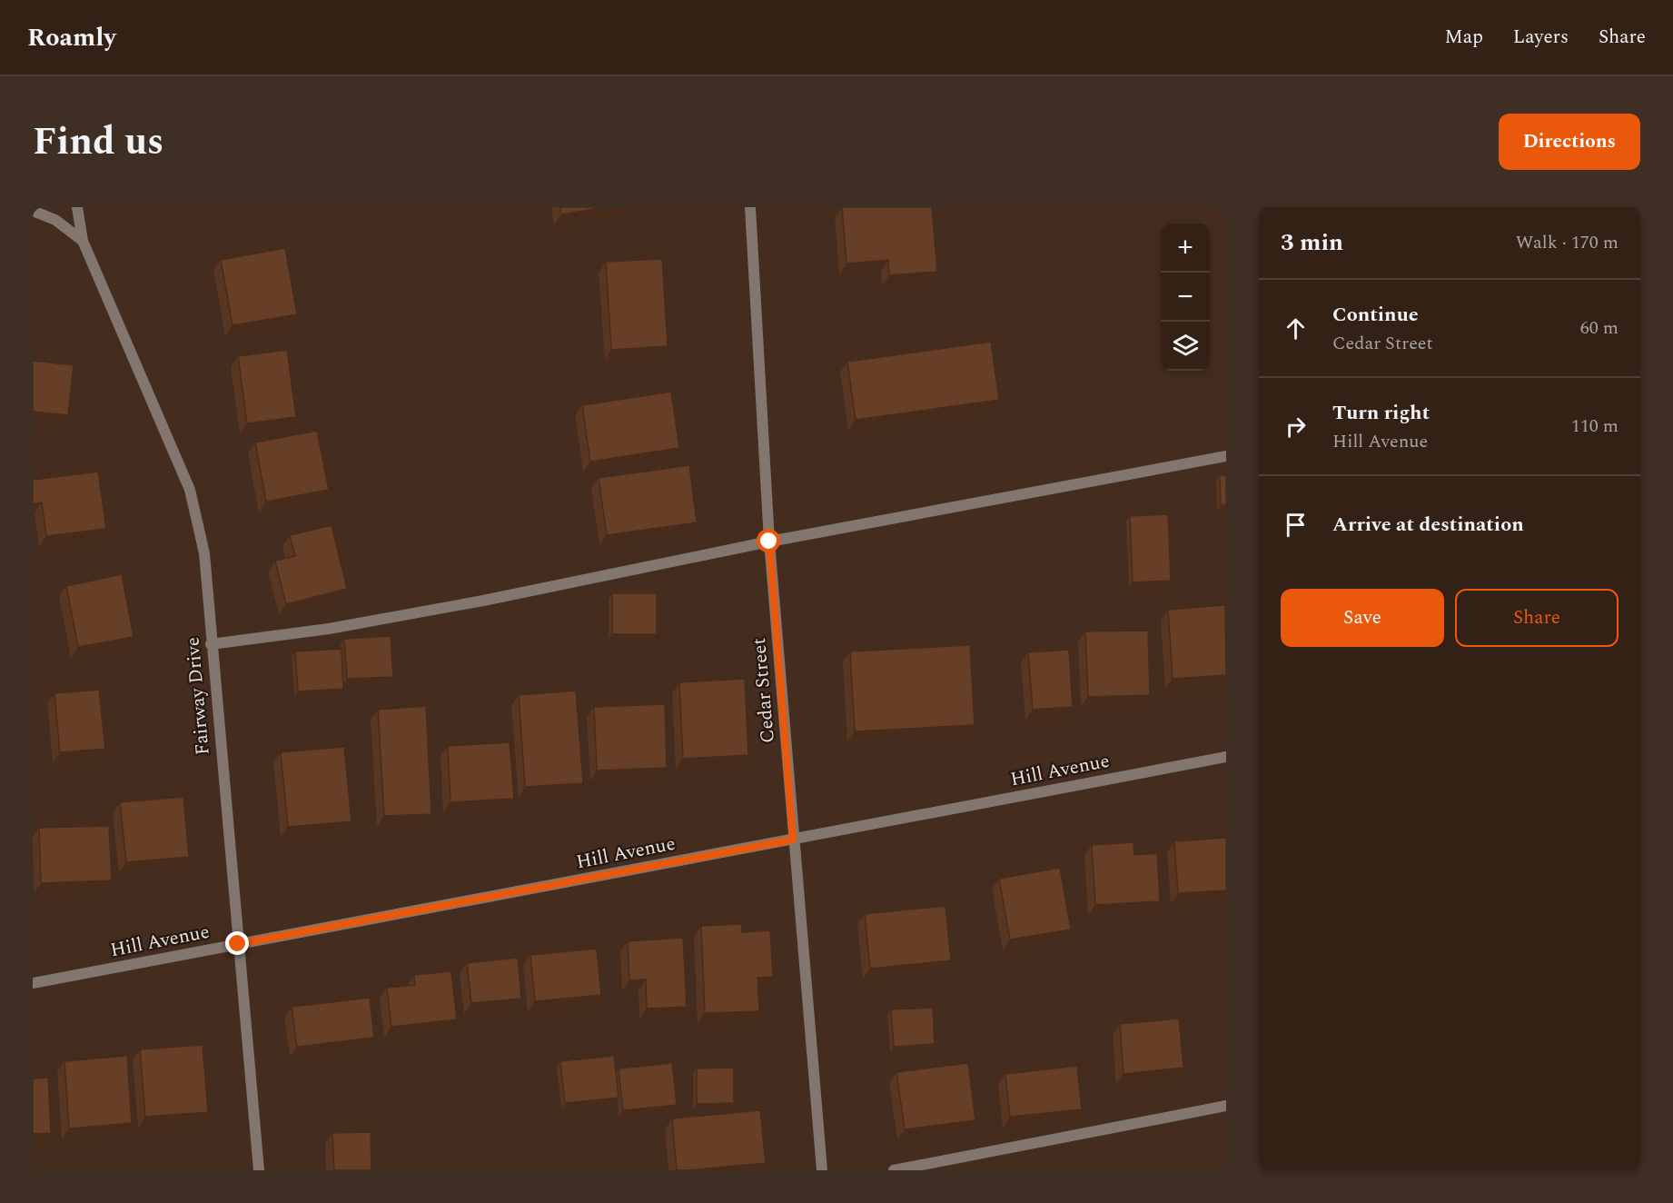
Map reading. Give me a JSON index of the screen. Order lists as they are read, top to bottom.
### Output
{
  "streets": {
    "street": ["Cedar Street", "Fairway Drive", "Hill Avenue"]
  },
  "crossings": [
    ["Cedar Street", "Hill Avenue"],
    ["Fairway Drive", "Hill Avenue"]
  ],
  "page": {
    "header": "Roamly",
    "nav": ["Map", "Layers", "Share"],
    "title": "Find us",
    "buttons": [
      "Directions",
      ["Save", "Share"]
    ],
    "heading": ["3 min", "Walk · 170 m"],
    "map_buttons": ["+", "−"],
    "list": [
      ["Continue", "Cedar Street", "60 m"],
      ["Turn right", "Hill Avenue", "110 m"],
      "Arrive at destination"
    ]
  }
}
